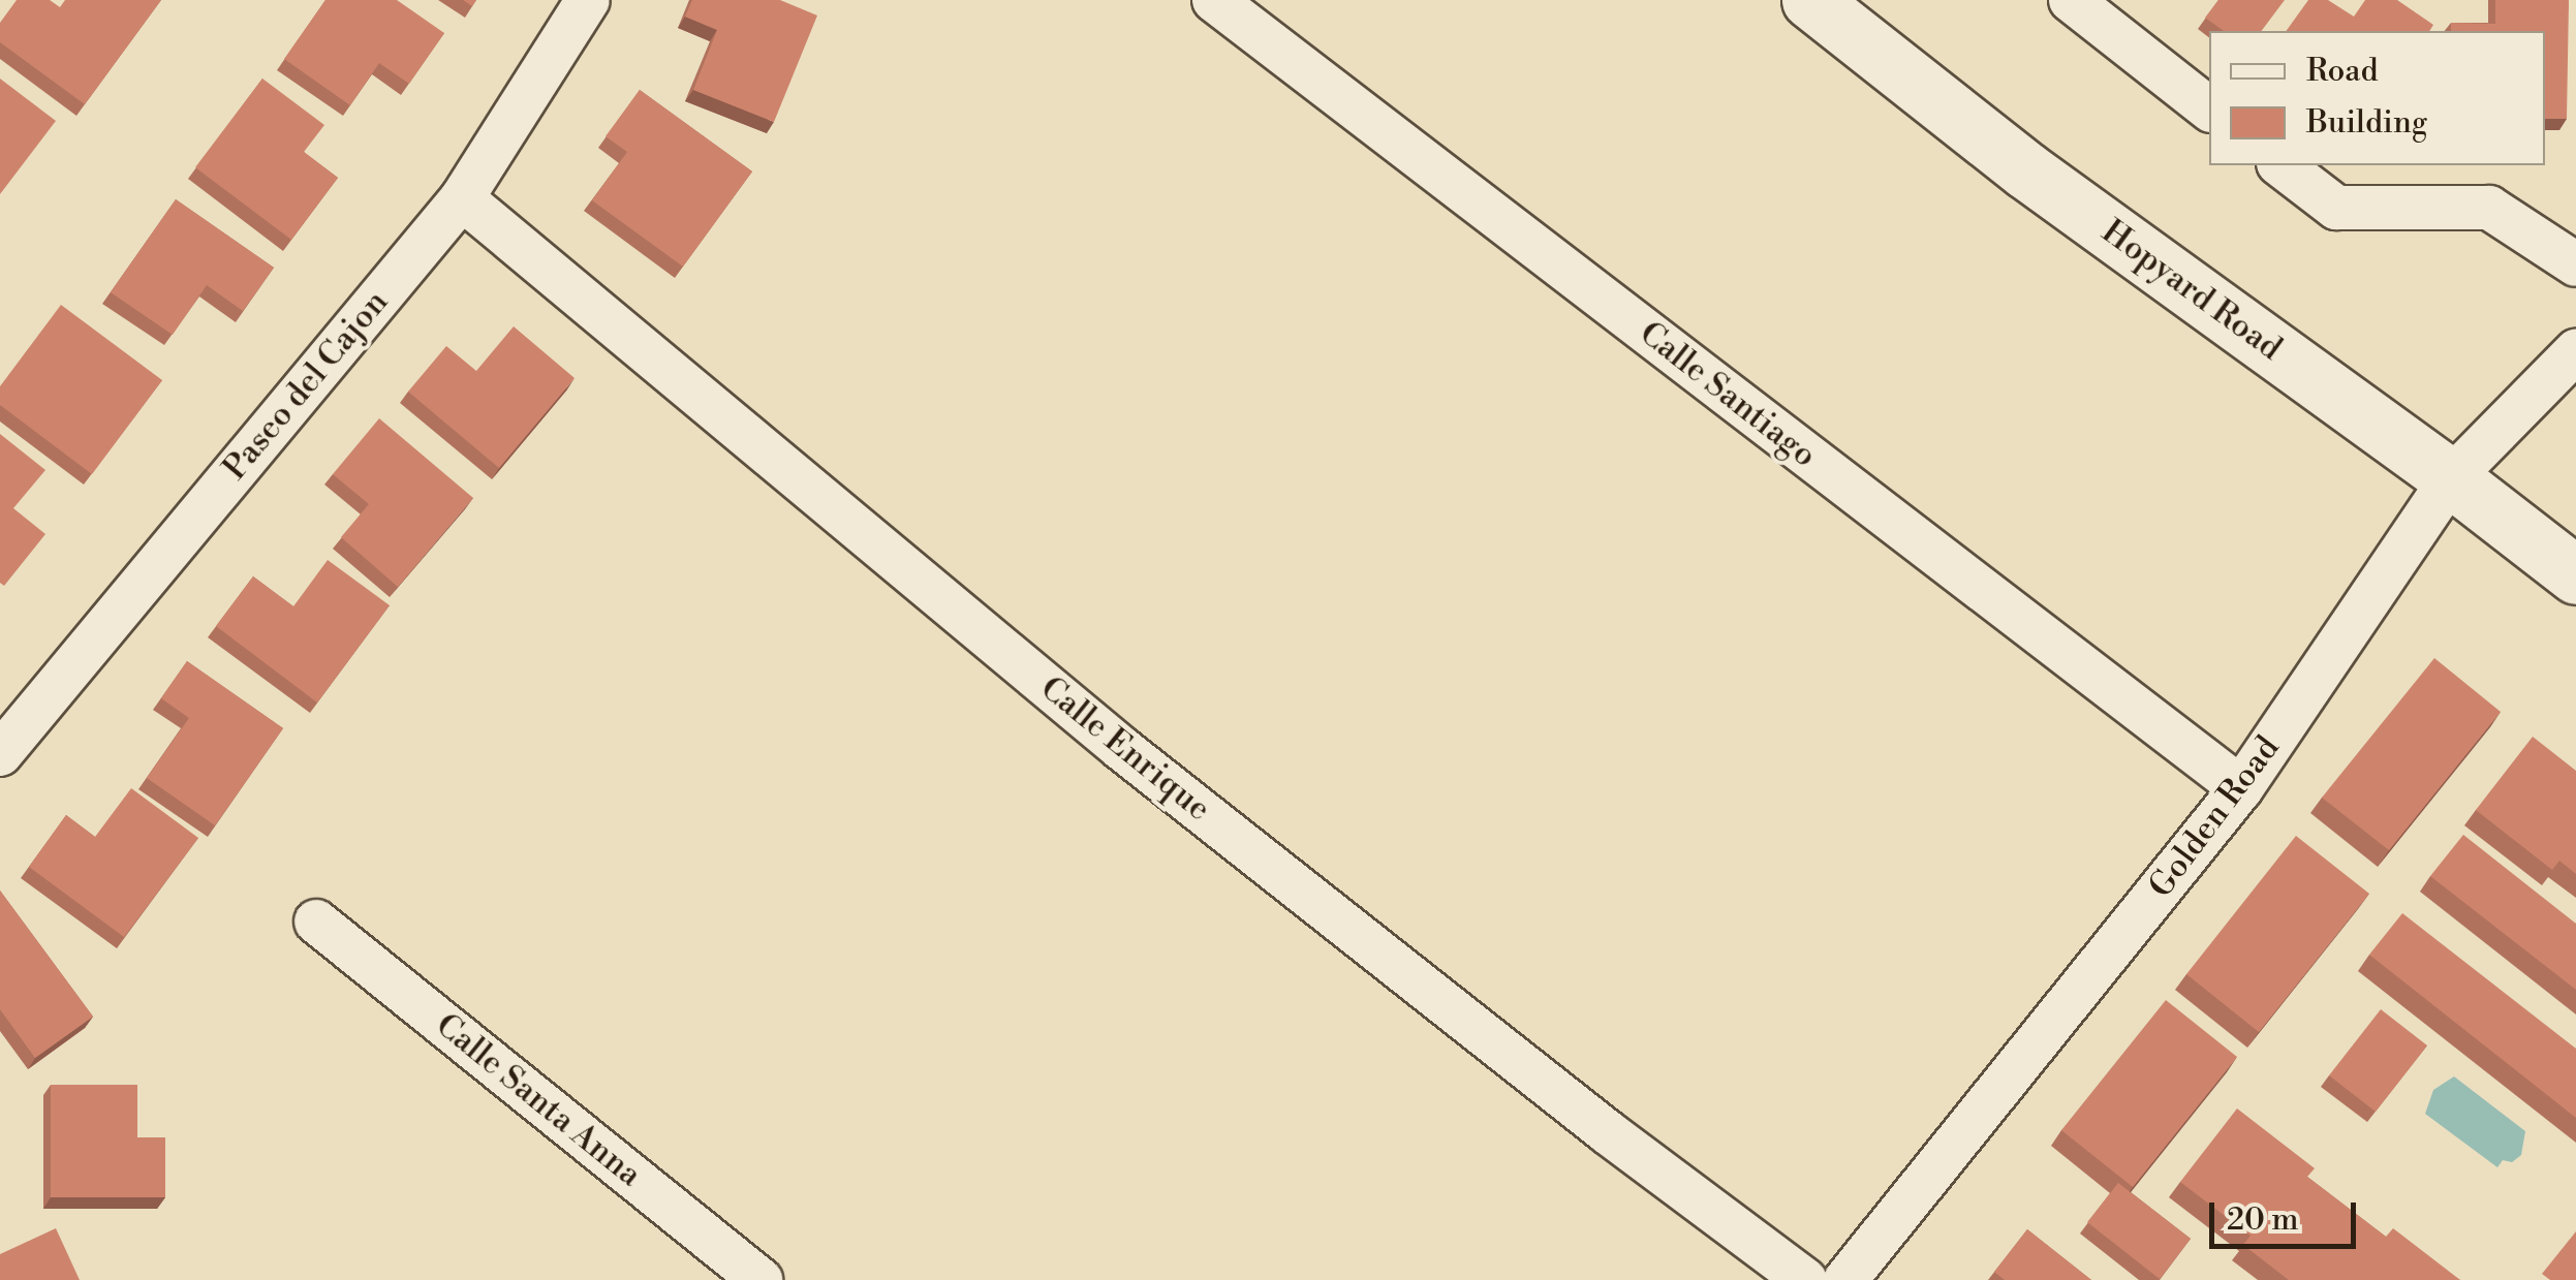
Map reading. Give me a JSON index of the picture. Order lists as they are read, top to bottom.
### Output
{
  "streets": {
    "main road": ["Hopyard Road"],
    "street": [
      "Paseo del Cajon",
      "Calle Santiago",
      "Calle Enrique",
      "Golden Road",
      "Calle Santa Anna"
    ]
  },
  "crossings": [
    ["Hopyard Road", "Golden Road"],
    ["Paseo del Cajon", "Calle Enrique"],
    ["Calle Santiago", "Golden Road"]
  ],
  "legend": ["Road", "Building"],
  "scale_bar": "20 m"
}
